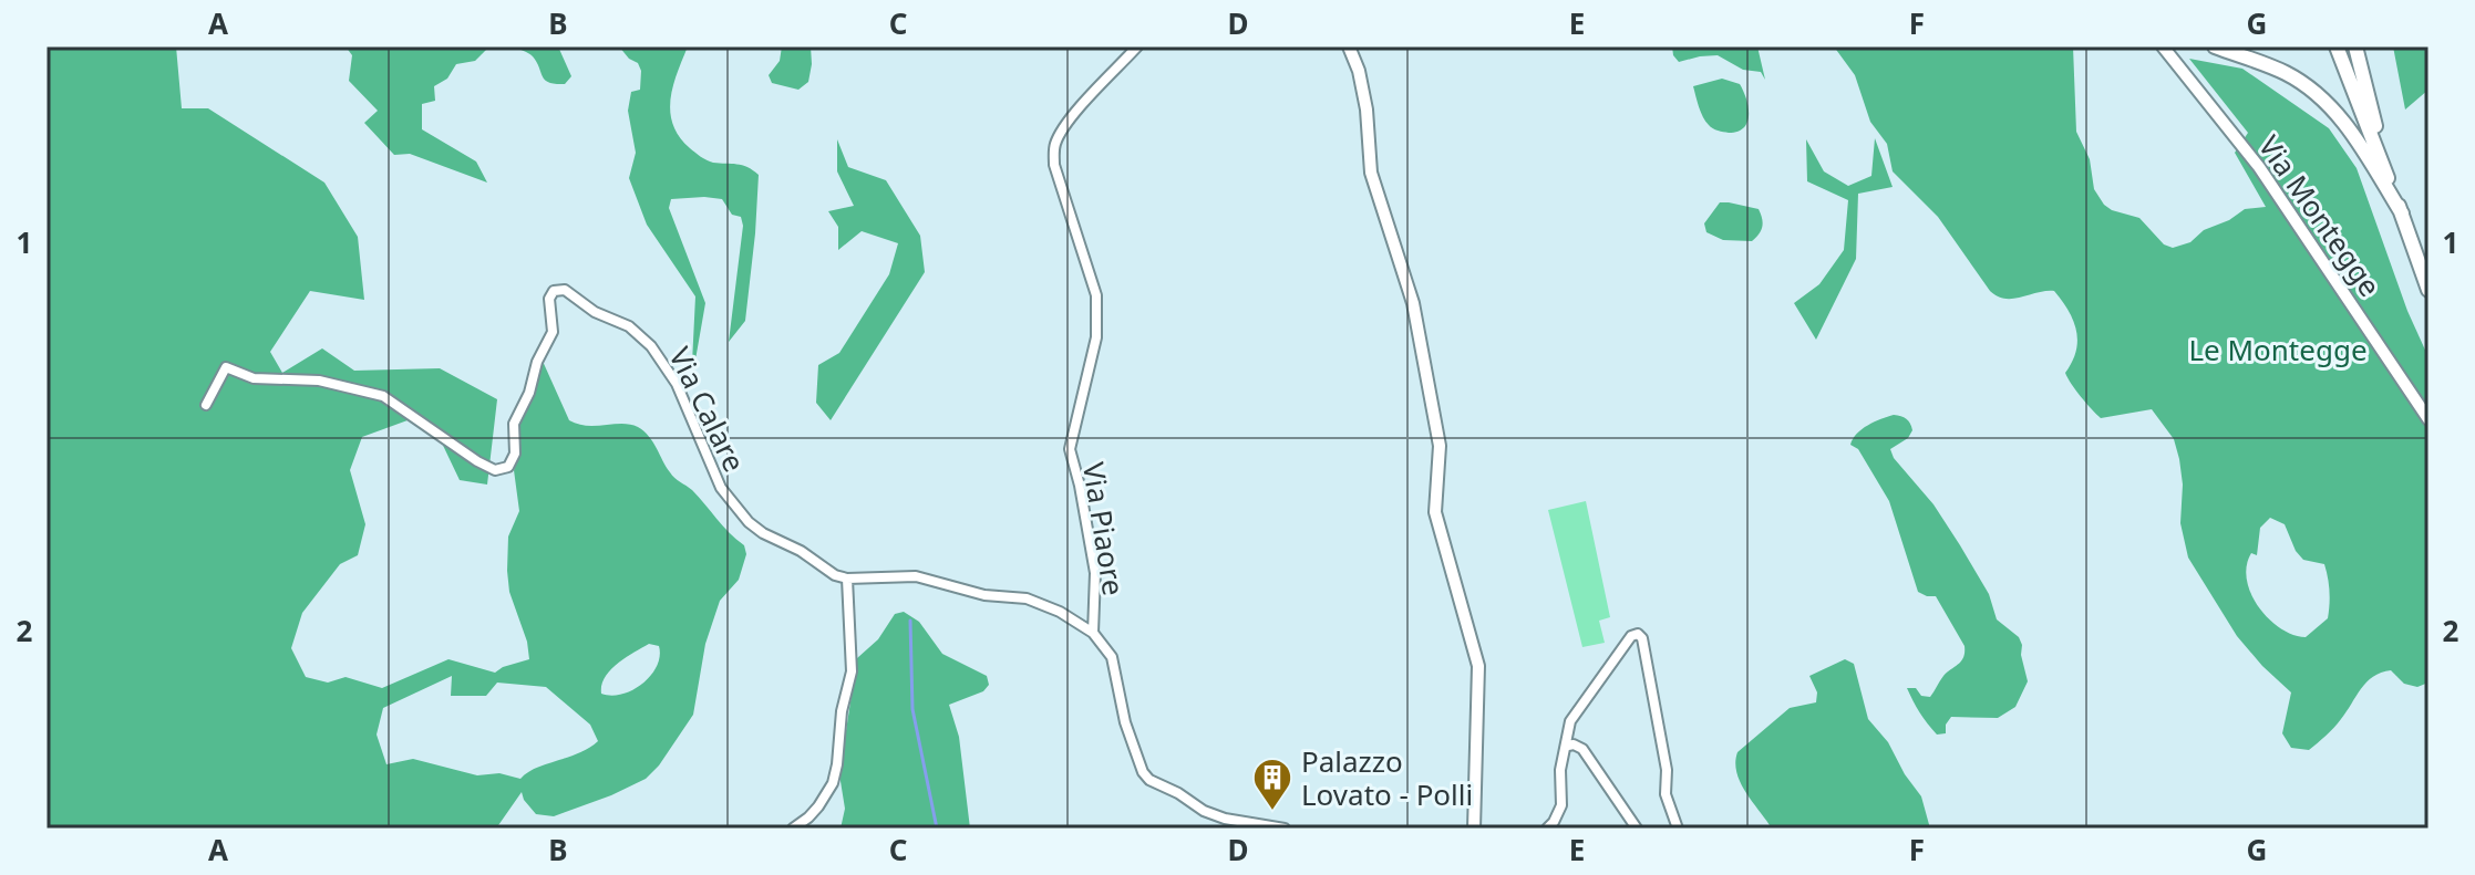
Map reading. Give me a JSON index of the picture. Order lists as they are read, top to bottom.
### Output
{
  "streets": {
    "street": ["Via Montegge", "Via Calare", "Via Piaore"]
  },
  "parks": ["Le Montegge"],
  "places": {
    "building": ["Palazzo Lovato - Polli"]
  },
  "grid": {
    "columns": [
      "A",
      "B",
      "C",
      "D",
      "E",
      "F",
      "G"
    ],
    "rows": ["1", "2"]
  }
}
